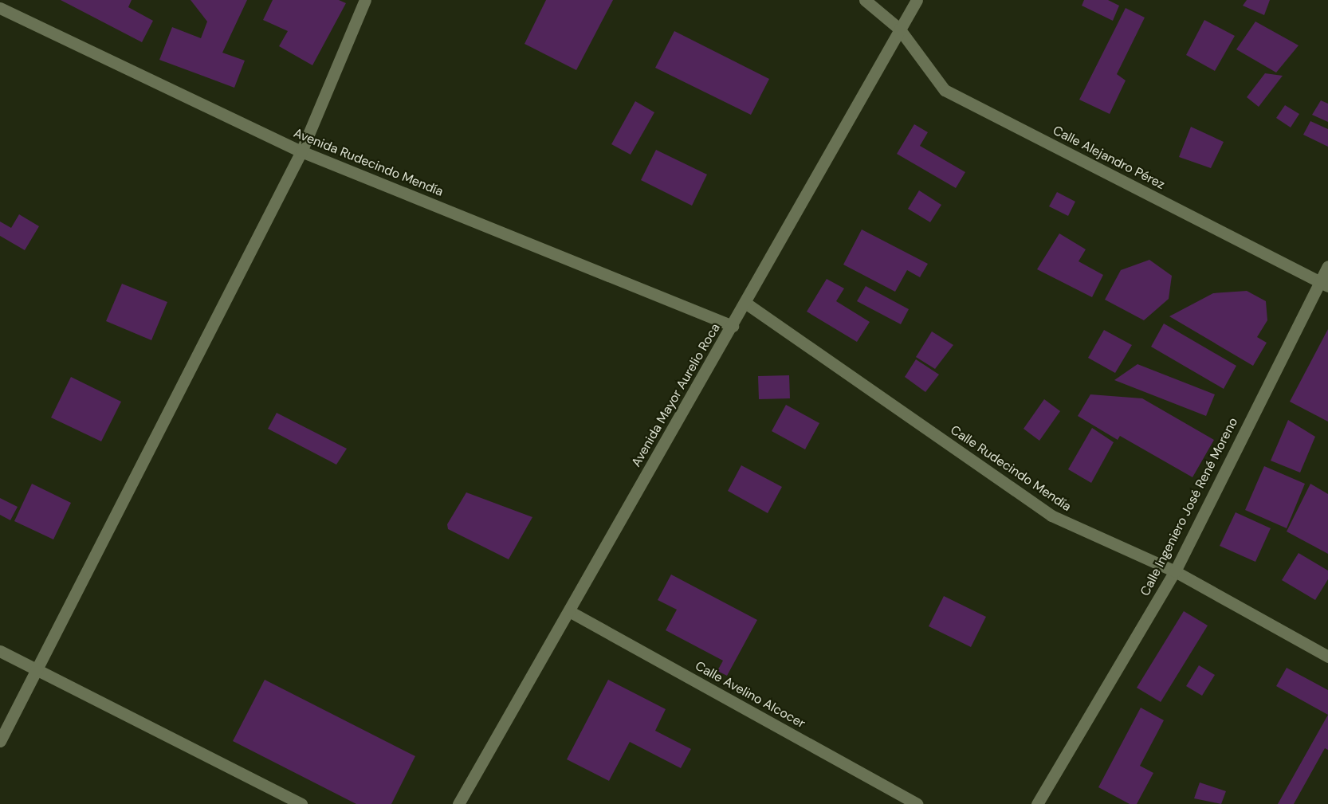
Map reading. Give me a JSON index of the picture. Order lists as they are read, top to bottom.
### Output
{
  "streets": {
    "street": [
      "Calle Alejandro Pérez",
      "Avenida Rudecindo Mendía",
      "Avenida Mayor Aurelio Roca",
      "Calle Rudecindo Mendía",
      "Calle Ingeniero José René Moreno",
      "Calle Avelino Alcocer"
    ]
  },
  "crossings": [
    ["Calle Alejandro Pérez", "Avenida Mayor Aurelio Roca"],
    ["Calle Alejandro Pérez", "Calle Ingeniero José René Moreno"],
    ["Avenida Rudecindo Mendía", "Avenida Mayor Aurelio Roca"],
    ["Avenida Mayor Aurelio Roca", "Calle Rudecindo Mendía"],
    ["Avenida Mayor Aurelio Roca", "Calle Avelino Alcocer"],
    ["Calle Rudecindo Mendía", "Calle Ingeniero José René Moreno"]
  ]
}
